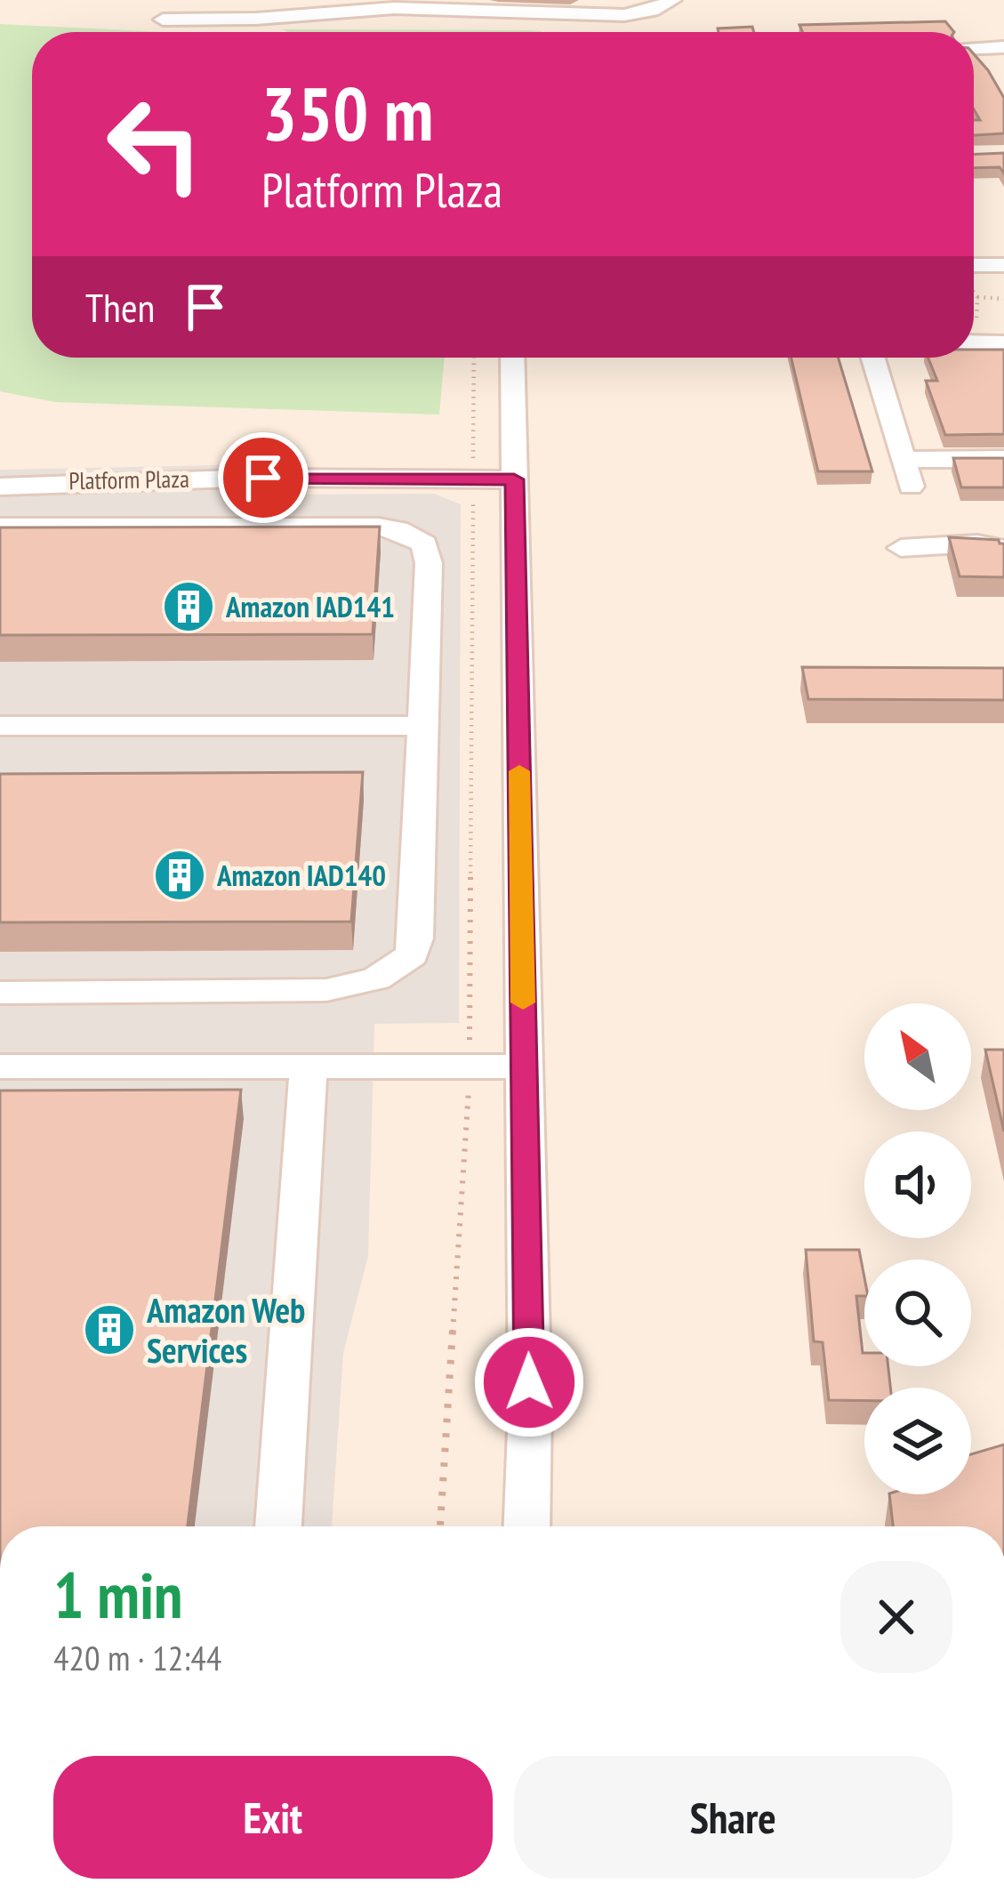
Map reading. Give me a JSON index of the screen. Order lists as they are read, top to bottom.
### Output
{
  "streets": {
    "street": ["Platform Plaza"]
  },
  "places": {
    "building": ["Amazon IAD141", "Amazon IAD140", "Amazon Web Services"]
  },
  "north": "top left",
  "page": {
    "turn": ["350 m", "Platform Plaza"],
    "then": "Then",
    "heading": ["1 min", "420 m · 12:44"],
    "buttons": ["Exit", "Share"]
  }
}
